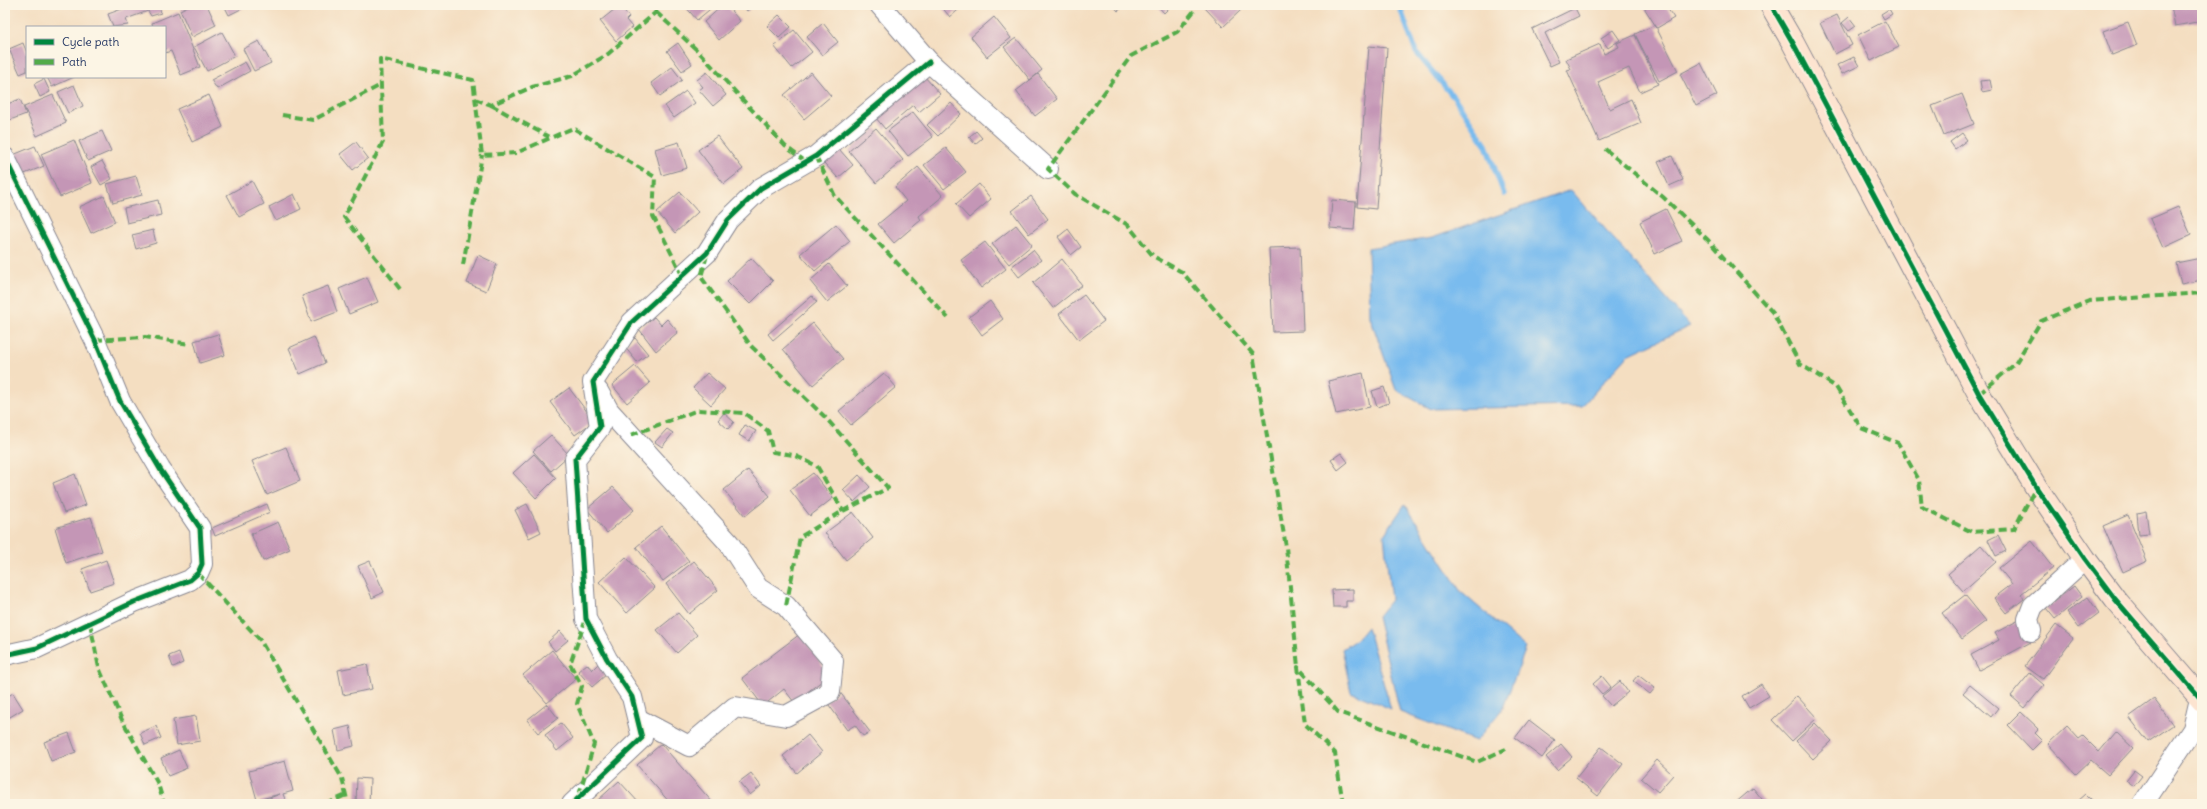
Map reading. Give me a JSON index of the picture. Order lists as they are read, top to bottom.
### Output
{
  "legend": ["Cycle path", "Path"]
}
